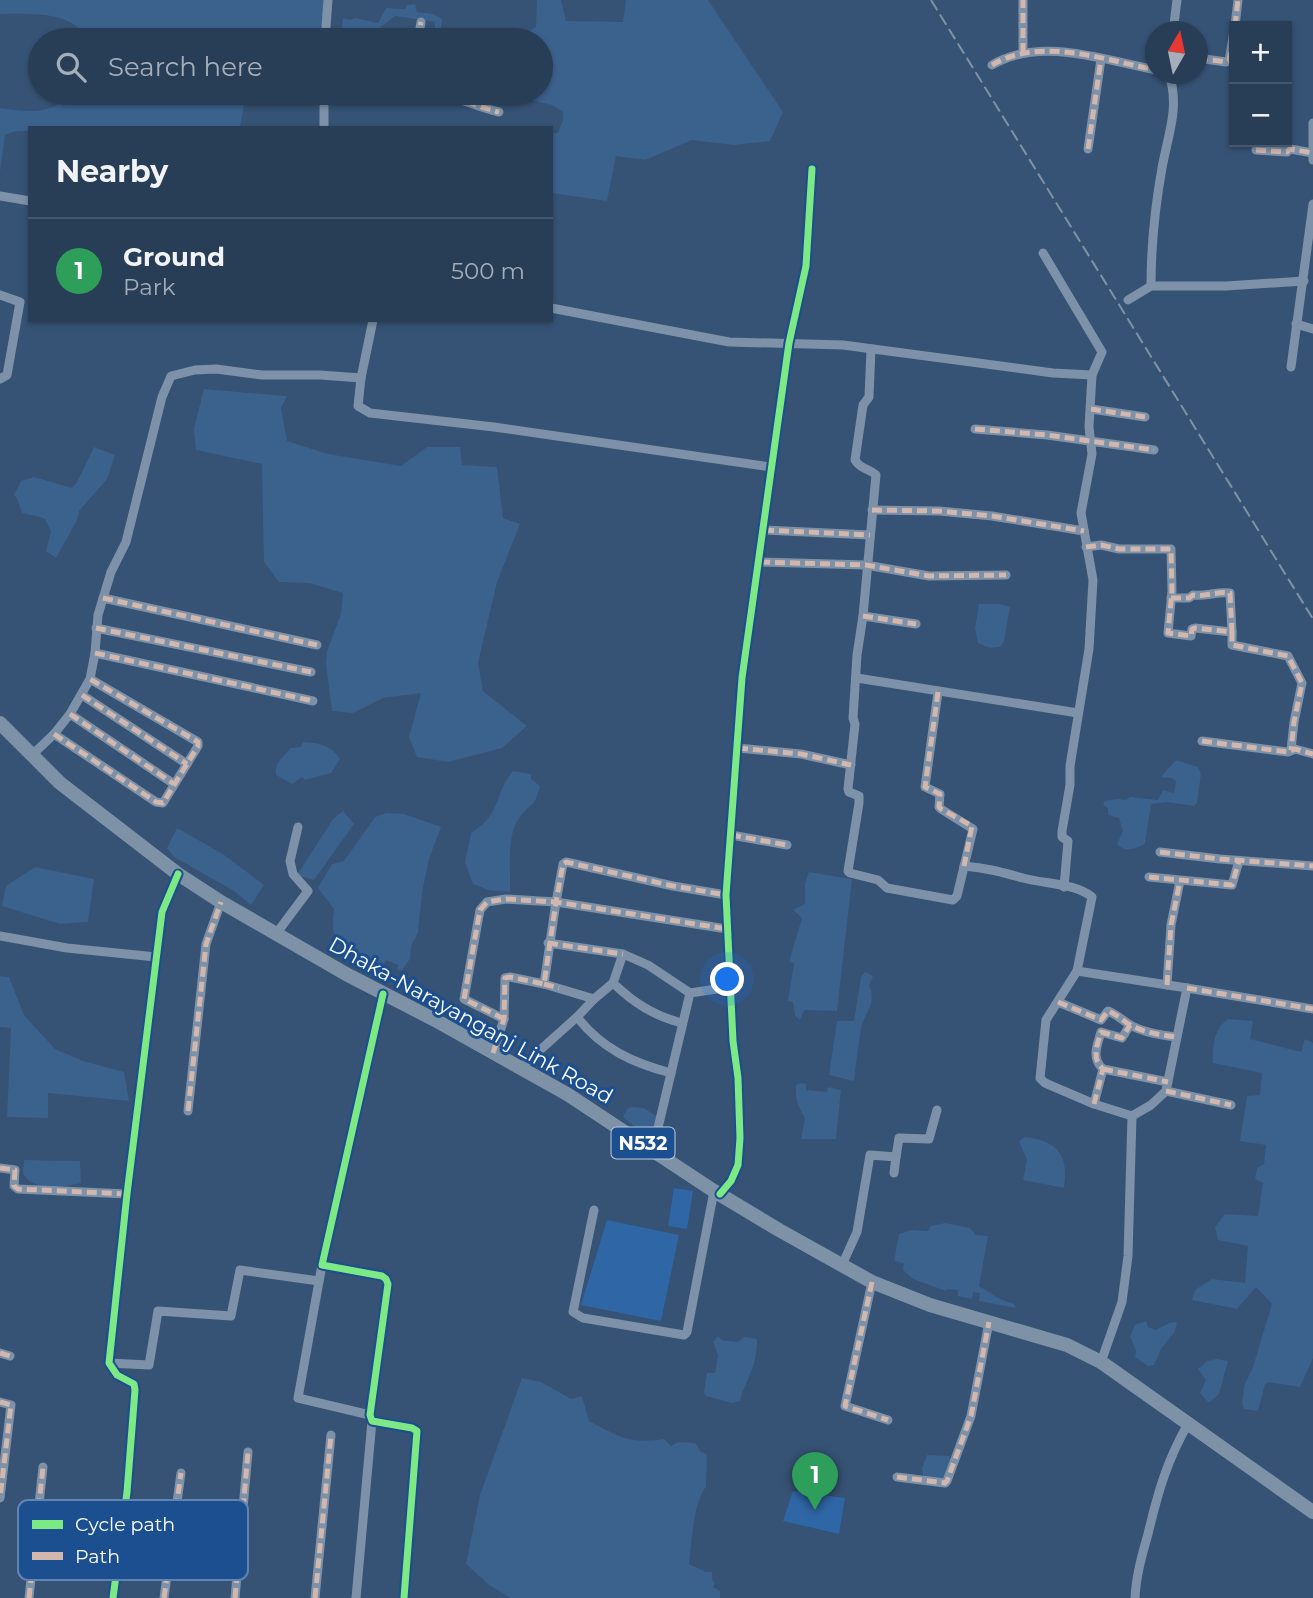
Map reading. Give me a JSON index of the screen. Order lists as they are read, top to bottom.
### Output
{
  "streets": {
    "highway": ["Dhaka-Narayanganj Link Road", "N532"]
  },
  "legend": ["Cycle path", "Path"],
  "north": "top",
  "page": {
    "map_buttons": ["+", "−"],
    "search": "Search here",
    "heading": "Nearby",
    "list": [
      {
        "mark": "1",
        "name": "Ground",
        "note": "Park",
        "value": "500 m"
      }
    ],
    "pins": "1"
  }
}
